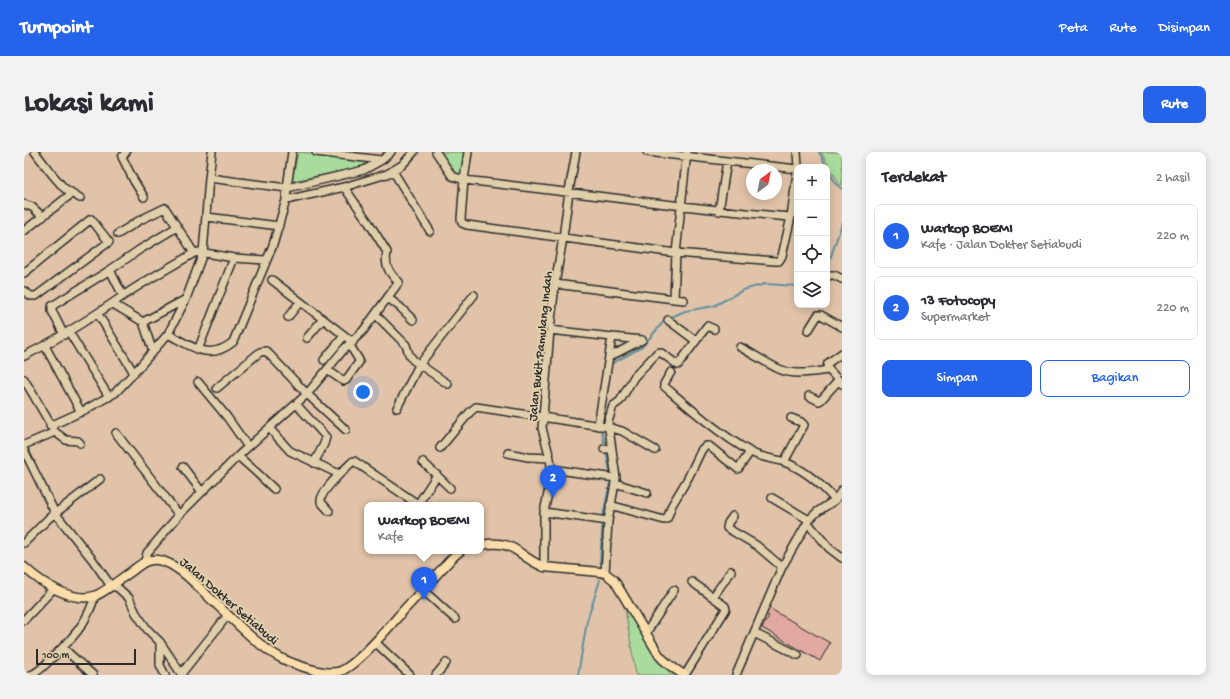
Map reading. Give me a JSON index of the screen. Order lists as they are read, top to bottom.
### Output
{
  "streets": {
    "main road": ["Jalan Dokter Setiabudi"],
    "street": ["Jalan Bukit Pamulang Indah"]
  },
  "scale_bar": "100 m",
  "north": "top right",
  "page": {
    "header": "Turnpoint",
    "nav": ["Peta", "Rute", "Disimpan"],
    "buttons": [
      "Rute",
      ["Simpan", "Bagikan"]
    ],
    "title": "Lokasi kami",
    "heading": ["Terdekat", "2 hasil"],
    "map_buttons": ["+", "−"],
    "list": [
      {
        "mark": "1",
        "name": "Warkop BOEMI",
        "note": "Kafe · Jalan Dokter Setiabudi",
        "value": "220 m"
      },
      {
        "mark": "2",
        "name": "13 Fotocopy",
        "note": "Supermarket",
        "value": "220 m"
      }
    ],
    "pins": ["2", "1"],
    "popup": ["Warkop BOEMI", "Kafe"],
    "scale": "100 m"
  }
}
